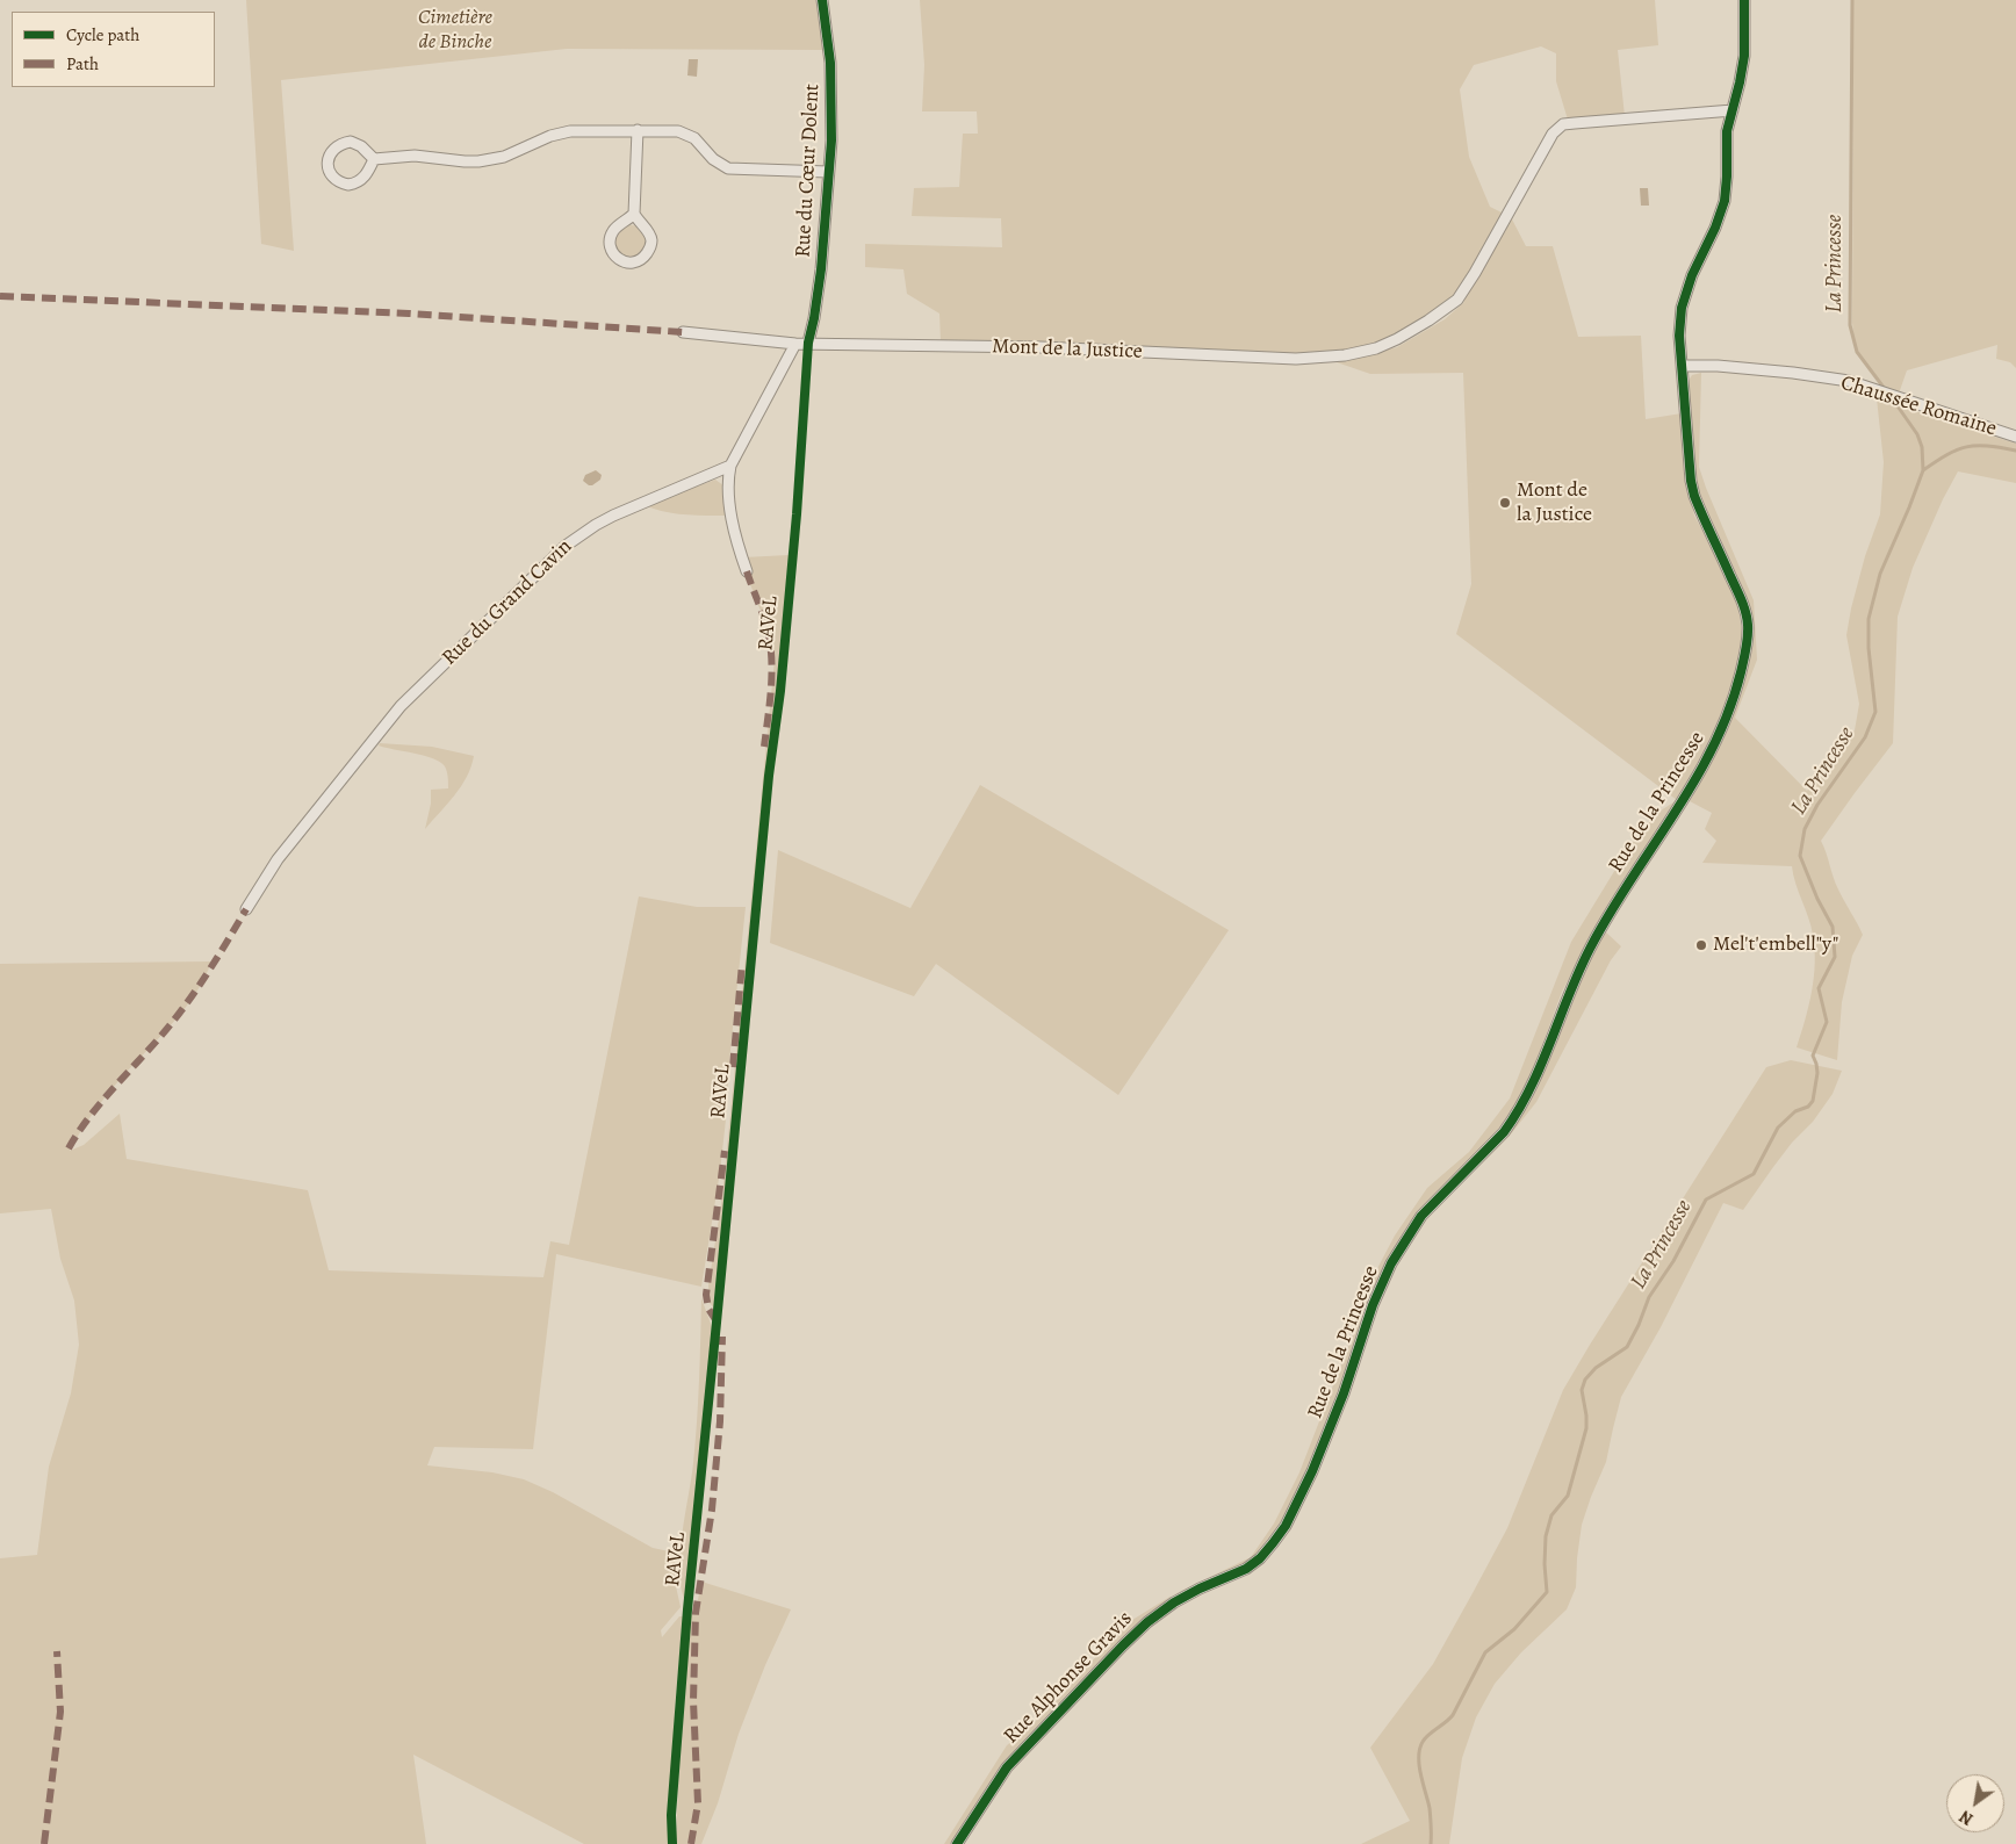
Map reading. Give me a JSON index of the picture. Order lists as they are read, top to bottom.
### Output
{
  "streets": {
    "street": [
      "Rue du Cœur Dolent",
      "Mont de la Justice",
      "Chaussée Romaine",
      "Rue du Grand Cavin",
      "Rue de la Princesse",
      "Rue Alphonse Gravis"
    ],
    "cycle path": ["RAVeL"]
  },
  "crossings": [
    ["Rue du Cœur Dolent", "Mont de la Justice"],
    ["Mont de la Justice", "Rue de la Princesse"],
    ["Chaussée Romaine", "Rue de la Princesse"],
    ["Rue de la Princesse", "Rue Alphonse Gravis"]
  ],
  "water": ["La Princesse"],
  "parks": ["Cimetière de Binche"],
  "places": ["Mont de la Justice", "Mel't'embell\"y\""],
  "legend": ["Cycle path", "Path"],
  "north": "bottom left"
}
